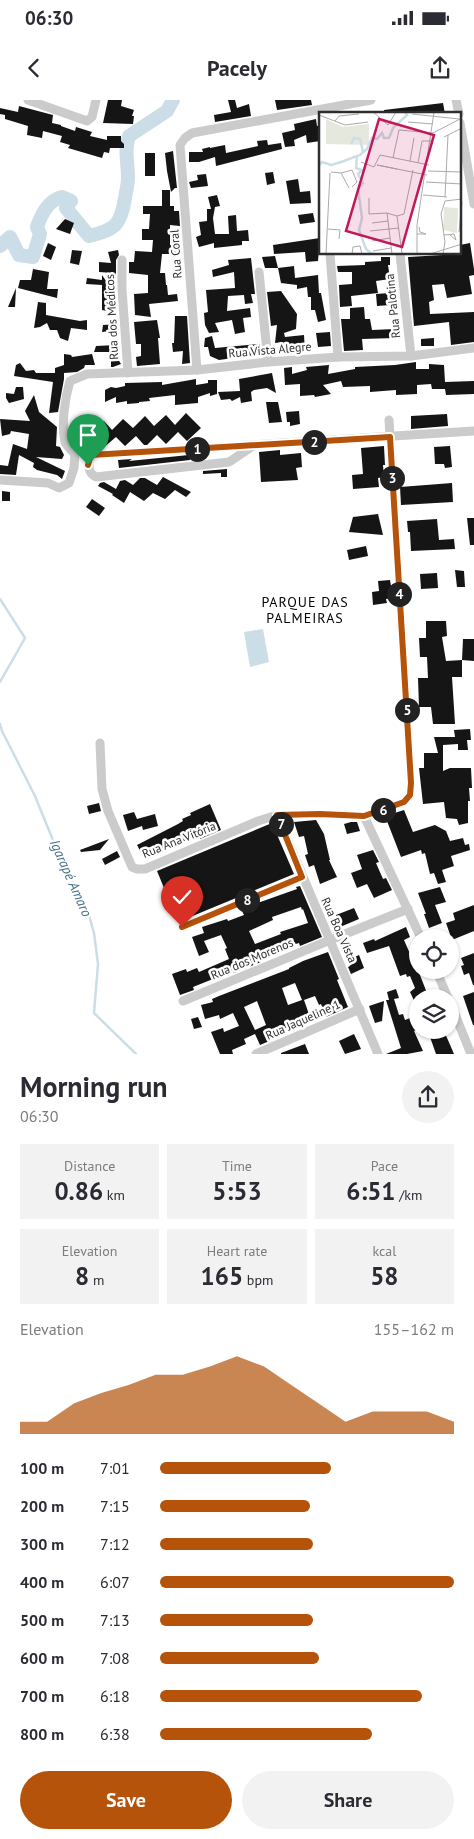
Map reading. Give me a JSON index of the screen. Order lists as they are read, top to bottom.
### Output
{
  "streets": {
    "street": [
      "Rua Coral",
      "Rua Palotina",
      "Rua dos Médicos",
      "Rua Vista Alegre",
      "Rua Ana Vitória",
      "Rua Boa Vista",
      "Rua dos Morenos",
      "Rua Jaqueline 1"
    ]
  },
  "crossings": [
    ["Rua Coral", "Rua Vista Alegre"],
    ["Rua Palotina", "Rua Vista Alegre"],
    ["Rua dos Médicos", "Rua Vista Alegre"],
    ["Rua Ana Vitória", "Rua Boa Vista"],
    ["Rua Boa Vista", "Rua dos Morenos"],
    ["Rua Boa Vista", "Rua Jaqueline 1"]
  ],
  "districts": ["PARQUE DAS PALMEIRAS"],
  "water": ["Igarapé Amaro"],
  "page": {
    "status": "06:30",
    "header": "Pacely",
    "pins": [
      "2",
      "1",
      "3",
      "4",
      "5",
      "6",
      "7",
      "8"
    ],
    "heading": ["Morning run", "06:30"],
    "stats": [
      ["Distance", "0.86 km"],
      ["Time", "5:53"],
      ["Pace", "6:51 /km"],
      ["Elevation", "8 m"],
      ["Heart rate", "165 bpm"],
      ["kcal", "58"]
    ],
    "chart": ["Elevation", "155–162 m"],
    "list": [
      {
        "name": "100 m",
        "note": "7:01"
      },
      {
        "name": "200 m",
        "note": "7:15"
      },
      {
        "name": "300 m",
        "note": "7:12"
      },
      {
        "name": "400 m",
        "note": "6:07"
      },
      {
        "name": "500 m",
        "note": "7:13"
      },
      {
        "name": "600 m",
        "note": "7:08"
      },
      {
        "name": "700 m",
        "note": "6:18"
      },
      {
        "name": "800 m",
        "note": "6:38"
      }
    ],
    "buttons": ["Save", "Share"]
  }
}
